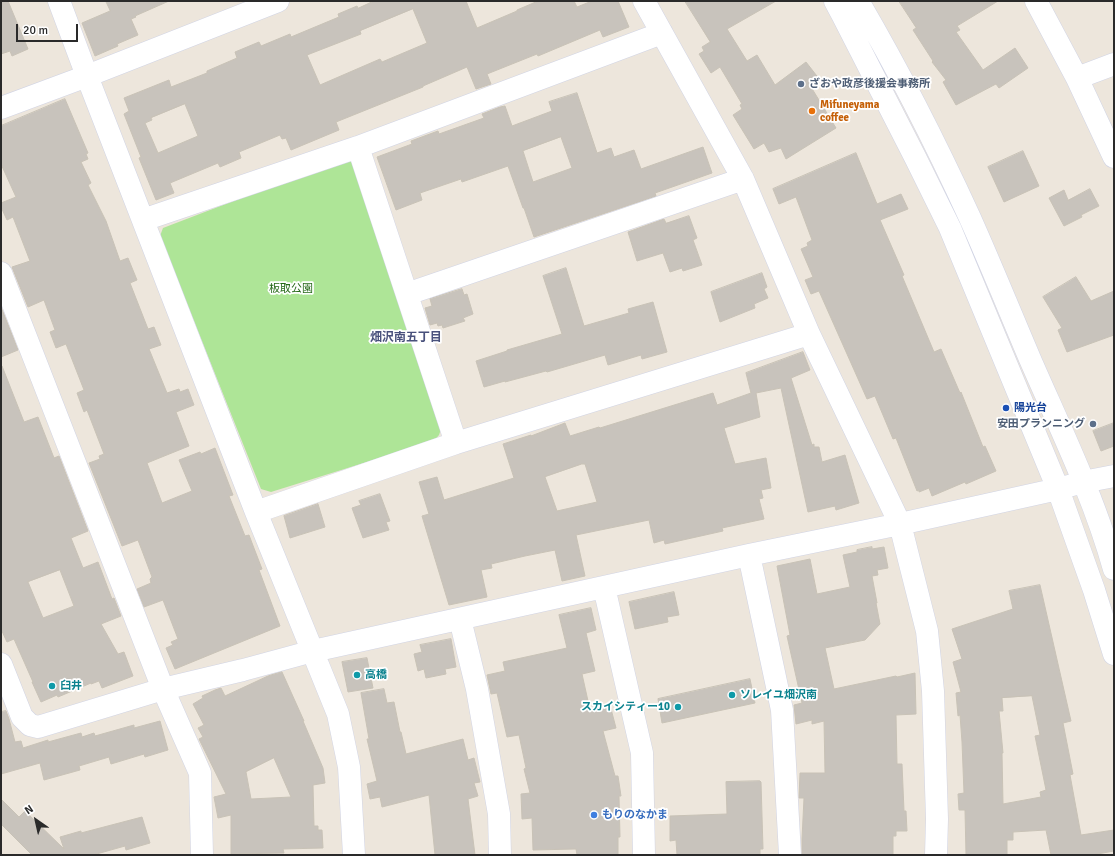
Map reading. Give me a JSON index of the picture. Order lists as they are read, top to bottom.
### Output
{
  "districts": ["畑沢南五丁目"],
  "parks": ["板取公園"],
  "places": [
    "ざおや政彦後援会事務所",
    "Mifuneyama coffee",
    "陽光台",
    "安田プランニング",
    "高橋",
    "臼井",
    "ソレイユ畑沢南",
    "スカイシティー10",
    "もりのなかま"
  ],
  "scale_bar": "20 m",
  "north": "top left"
}
